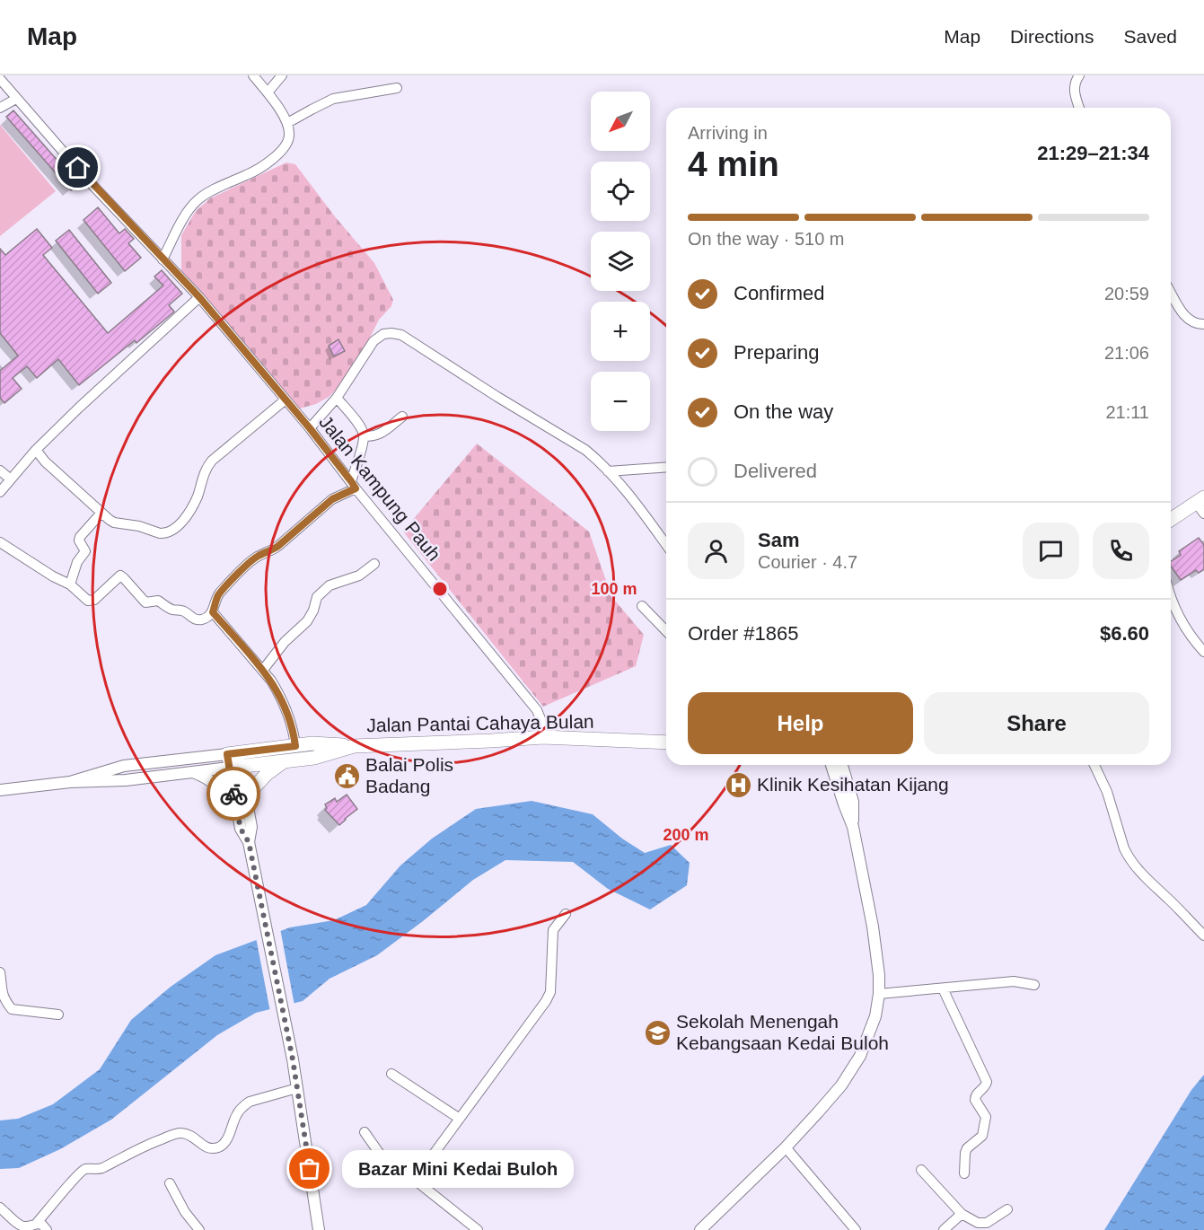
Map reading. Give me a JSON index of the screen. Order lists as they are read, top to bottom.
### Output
{
  "streets": {
    "main road": ["Jalan Pantai Cahaya Bulan"],
    "street": ["Jalan Kampung Pauh"]
  },
  "crossings": [
    ["Jalan Kampung Pauh", "Jalan Pantai Cahaya Bulan"]
  ],
  "places": {
    "public building": ["Balai Polis Badang"],
    "hospital": ["Klinik Kesihatan Kijang"],
    "school or university": ["Sekolah Menengah Kebangsaan Kedai Buloh"],
    "other": ["Bazar Mini Kedai Buloh"]
  },
  "north": "bottom left",
  "page": {
    "header": "Map",
    "nav": ["Map", "Directions", "Saved"],
    "map_buttons": ["+", "−"],
    "heading": ["4 min", "Arriving in", "21:29–21:34"],
    "panel": [
      "Sam",
      "Courier · 4.7",
      "Order #1865",
      "$6.60"
    ],
    "bar": "On the way · 510 m",
    "list": [
      ["Confirmed", "20:59"],
      ["Preparing", "21:06"],
      ["On the way", "21:11"],
      "Delivered"
    ],
    "buttons": ["Help", "Share"],
    "bubble": "Bazar Mini Kedai Buloh"
  },
  "rings": ["100 m", "200 m"]
}
